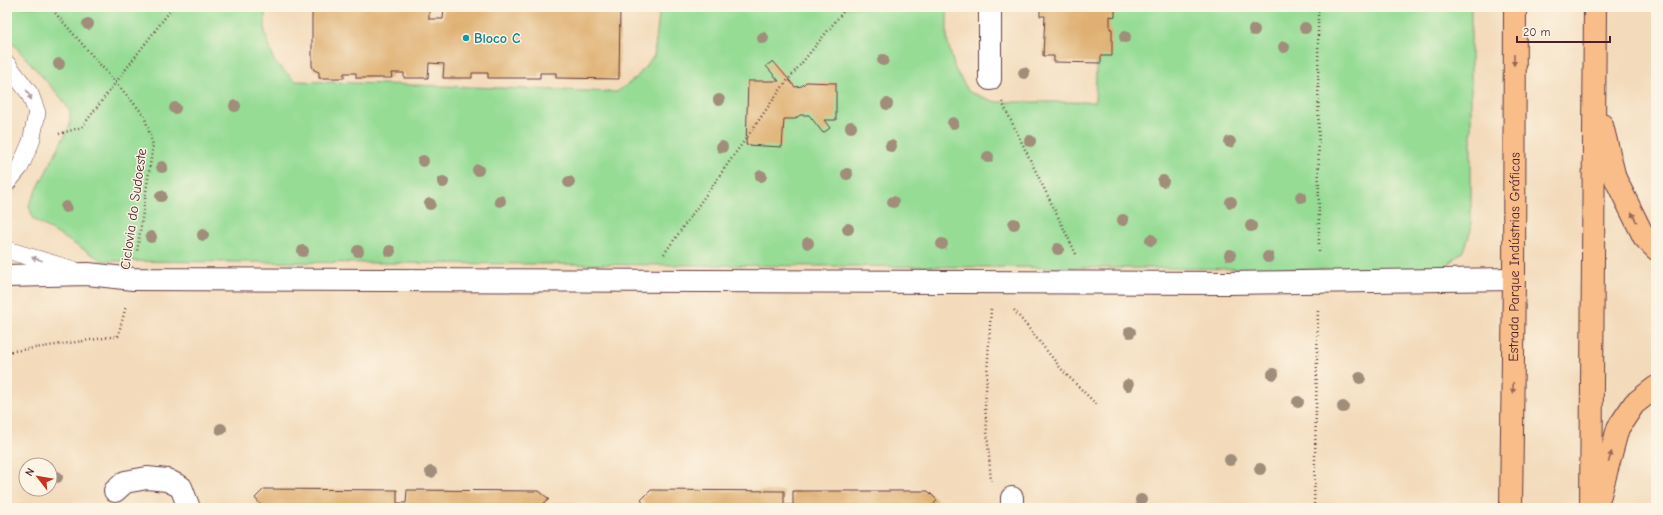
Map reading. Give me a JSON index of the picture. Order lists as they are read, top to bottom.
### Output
{
  "streets": {
    "main road": ["Estrada Parque Indústrias Gráficas"],
    "path": ["Ciclovia do Sudoeste"]
  },
  "places": ["Bloco C"],
  "scale_bar": "20 m",
  "north": "top left"
}
